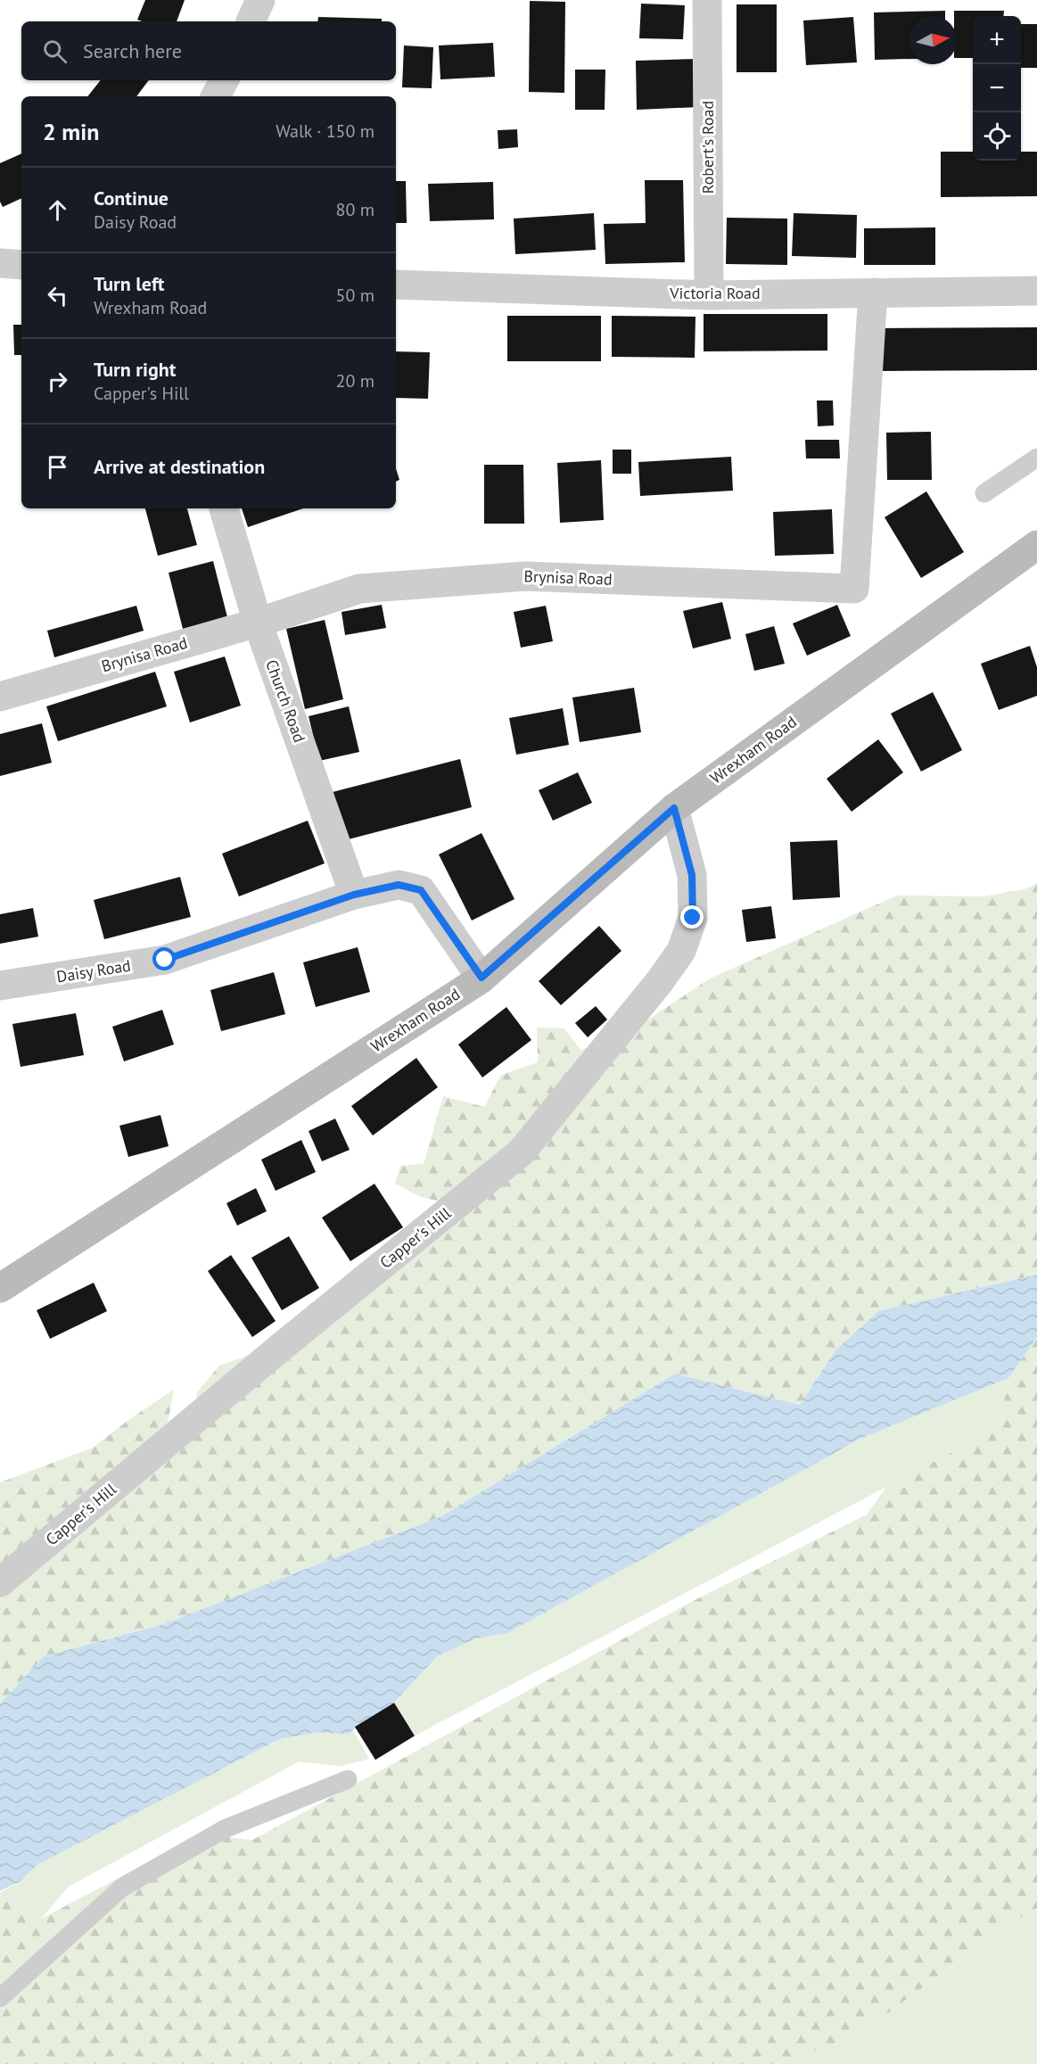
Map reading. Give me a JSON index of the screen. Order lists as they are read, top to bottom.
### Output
{
  "streets": {
    "main road": ["Wrexham Road"],
    "street": [
      "Robert's Road",
      "Victoria Road",
      "Brynisa Road",
      "Church Road",
      "Daisy Road",
      "Capper's Hill"
    ]
  },
  "crossings": [
    ["Robert's Road", "Victoria Road"],
    ["Victoria Road", "Brynisa Road"],
    ["Brynisa Road", "Church Road"],
    ["Church Road", "Daisy Road"],
    ["Wrexham Road", "Daisy Road"],
    ["Wrexham Road", "Capper's Hill"]
  ],
  "north": "right",
  "page": {
    "map_buttons": ["+", "−"],
    "search": "Search here",
    "heading": ["2 min", "Walk · 150 m"],
    "list": [
      ["Continue", "Daisy Road", "80 m"],
      ["Turn left", "Wrexham Road", "50 m"],
      ["Turn right", "Capper's Hill", "20 m"],
      "Arrive at destination"
    ]
  }
}
